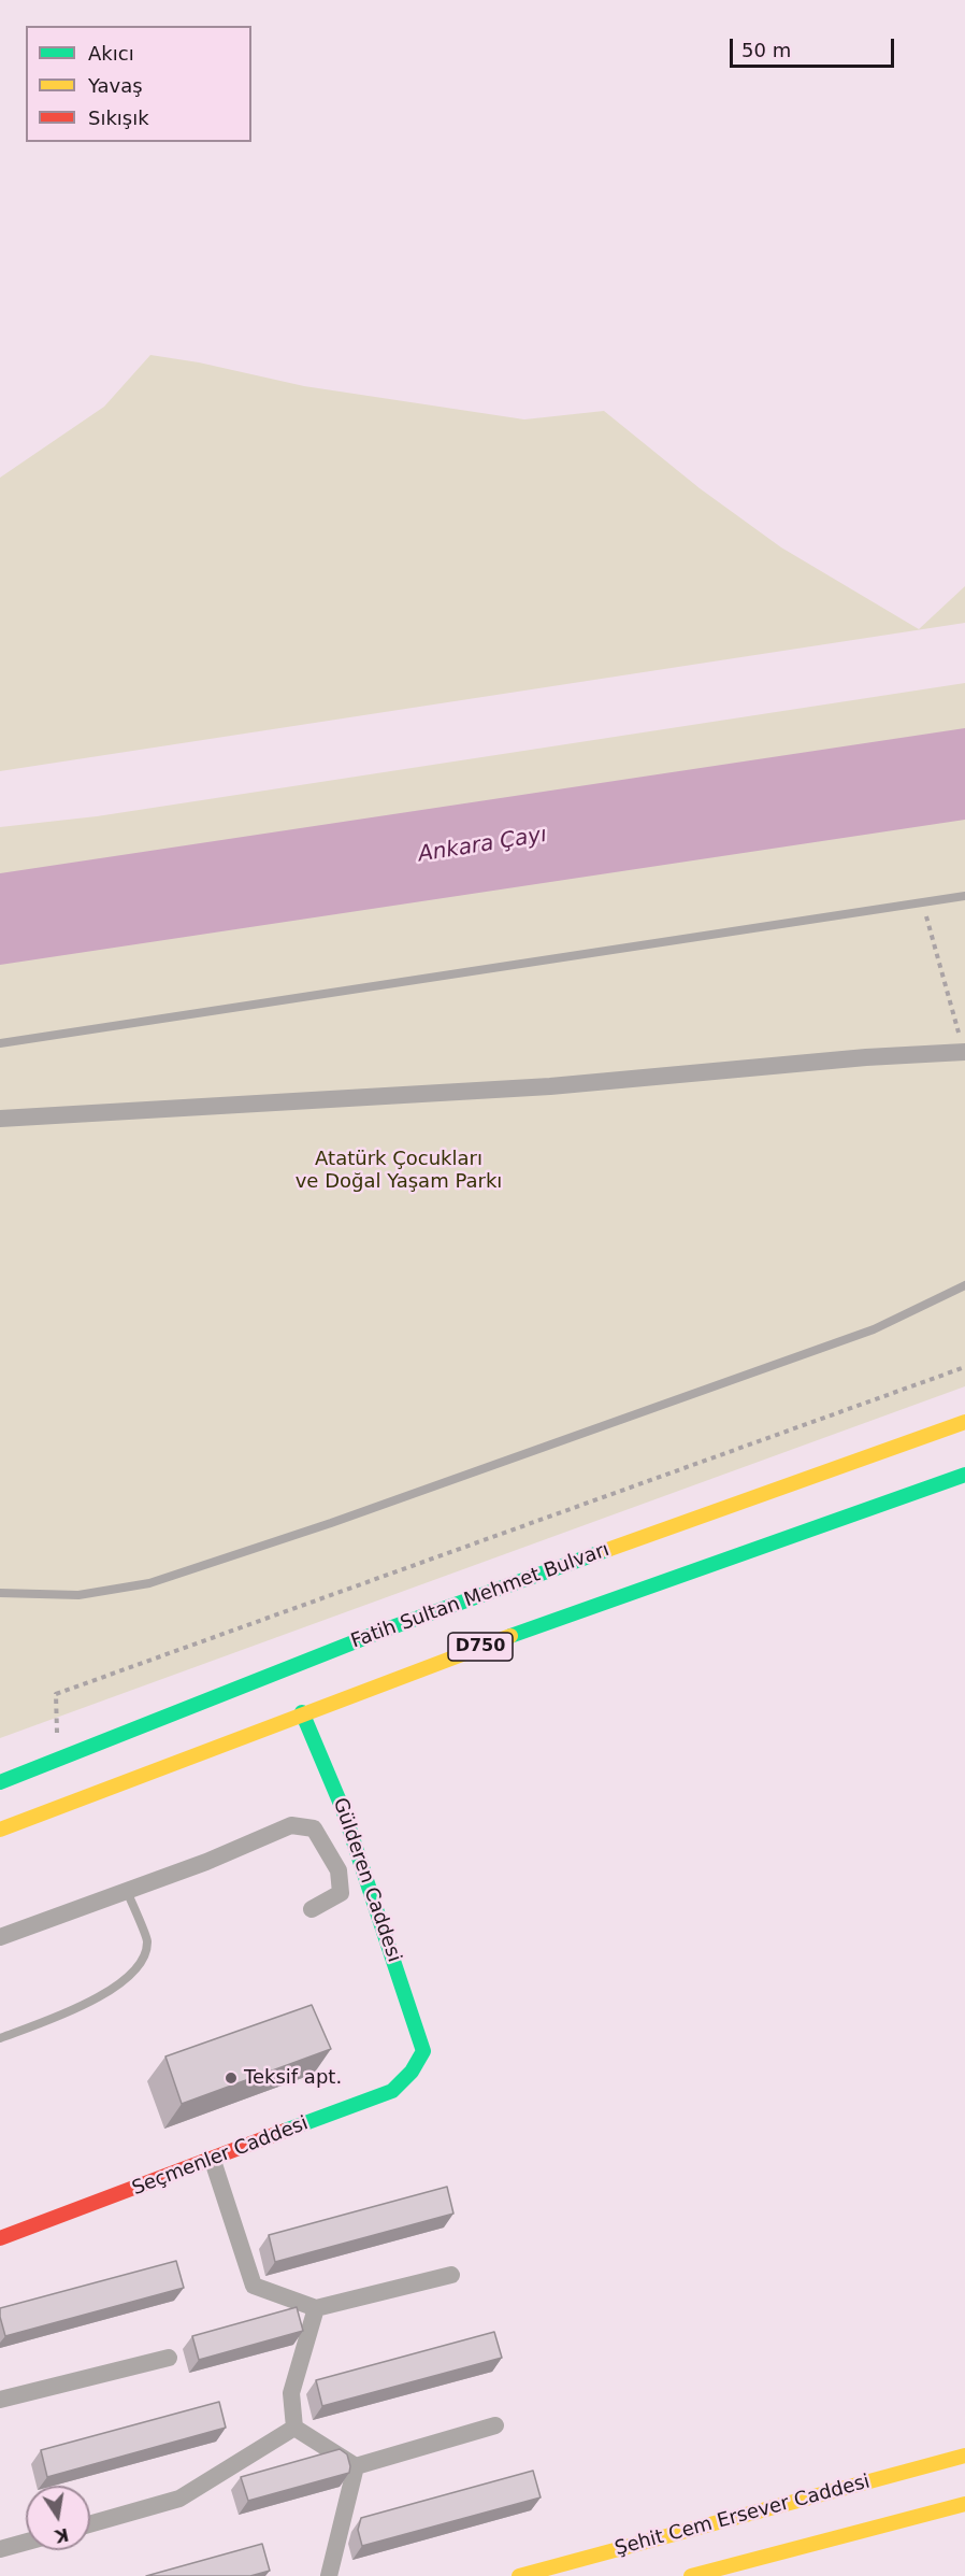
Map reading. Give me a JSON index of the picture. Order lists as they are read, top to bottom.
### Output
{
  "streets": {
    "main road": [
      "Fatih Sultan Mehmet Bulvarı",
      "D750",
      "Gülderen Caddesi",
      "Seçmenler Caddesi",
      "Şehit Cem Ersever Caddesi"
    ]
  },
  "crossings": [
    ["D750", "Gülderen Caddesi"],
    ["Gülderen Caddesi", "Seçmenler Caddesi"]
  ],
  "water": ["Ankara Çayı"],
  "parks": ["Atatürk Çocukları ve Doğal Yaşam Parkı"],
  "places": ["Teksif apt."],
  "legend": ["Akıcı", "Yavaş", "Sıkışık"],
  "scale_bar": "50 m",
  "north": "bottom"
}
